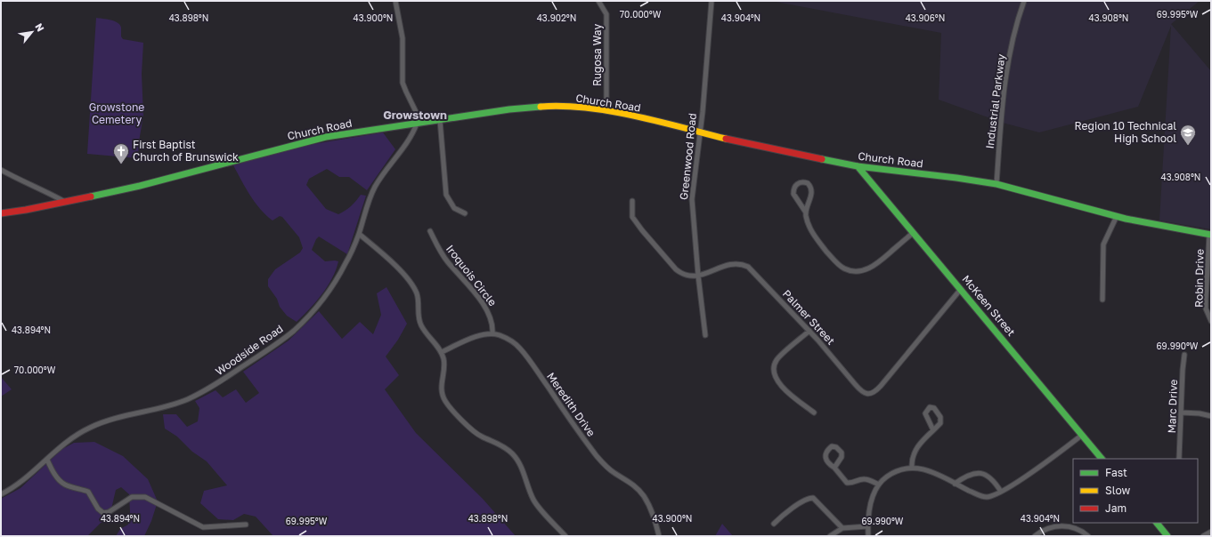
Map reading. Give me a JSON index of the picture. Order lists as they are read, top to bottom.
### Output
{
  "streets": {
    "street": [
      "Rugosa Way",
      "Industrial Parkway",
      "Church Road",
      "Greenwood Road",
      "Iroquois Circle",
      "Robin Drive",
      "McKeen Street",
      "Palmer Street",
      "Woodside Road",
      "Meredith Drive",
      "Marc Drive"
    ]
  },
  "crossings": [
    ["Rugosa Way", "Church Road"],
    ["Industrial Parkway", "Church Road"],
    ["Church Road", "Greenwood Road"],
    ["Church Road", "Robin Drive"],
    ["Church Road", "McKeen Street"],
    ["Church Road", "Woodside Road"],
    ["Greenwood Road", "Palmer Street"],
    ["Iroquois Circle", "Meredith Drive"],
    ["McKeen Street", "Palmer Street"]
  ],
  "districts": ["Growstown"],
  "parks": ["Growstone Cemetery"],
  "places": {
    "school or university": ["Region 10 Technical High School"],
    "church": ["First Baptist Church of Brunswick"]
  },
  "legend": ["Fast", "Slow", "Jam"],
  "north": "top right",
  "coordinates": [
    "69.995°W",
    "70.000°W",
    "43.898°N",
    "43.902°N",
    "43.904°N",
    "43.906°N",
    "43.908°N",
    "43.900°N",
    "43.894°N",
    "69.990°W"
  ]
}
